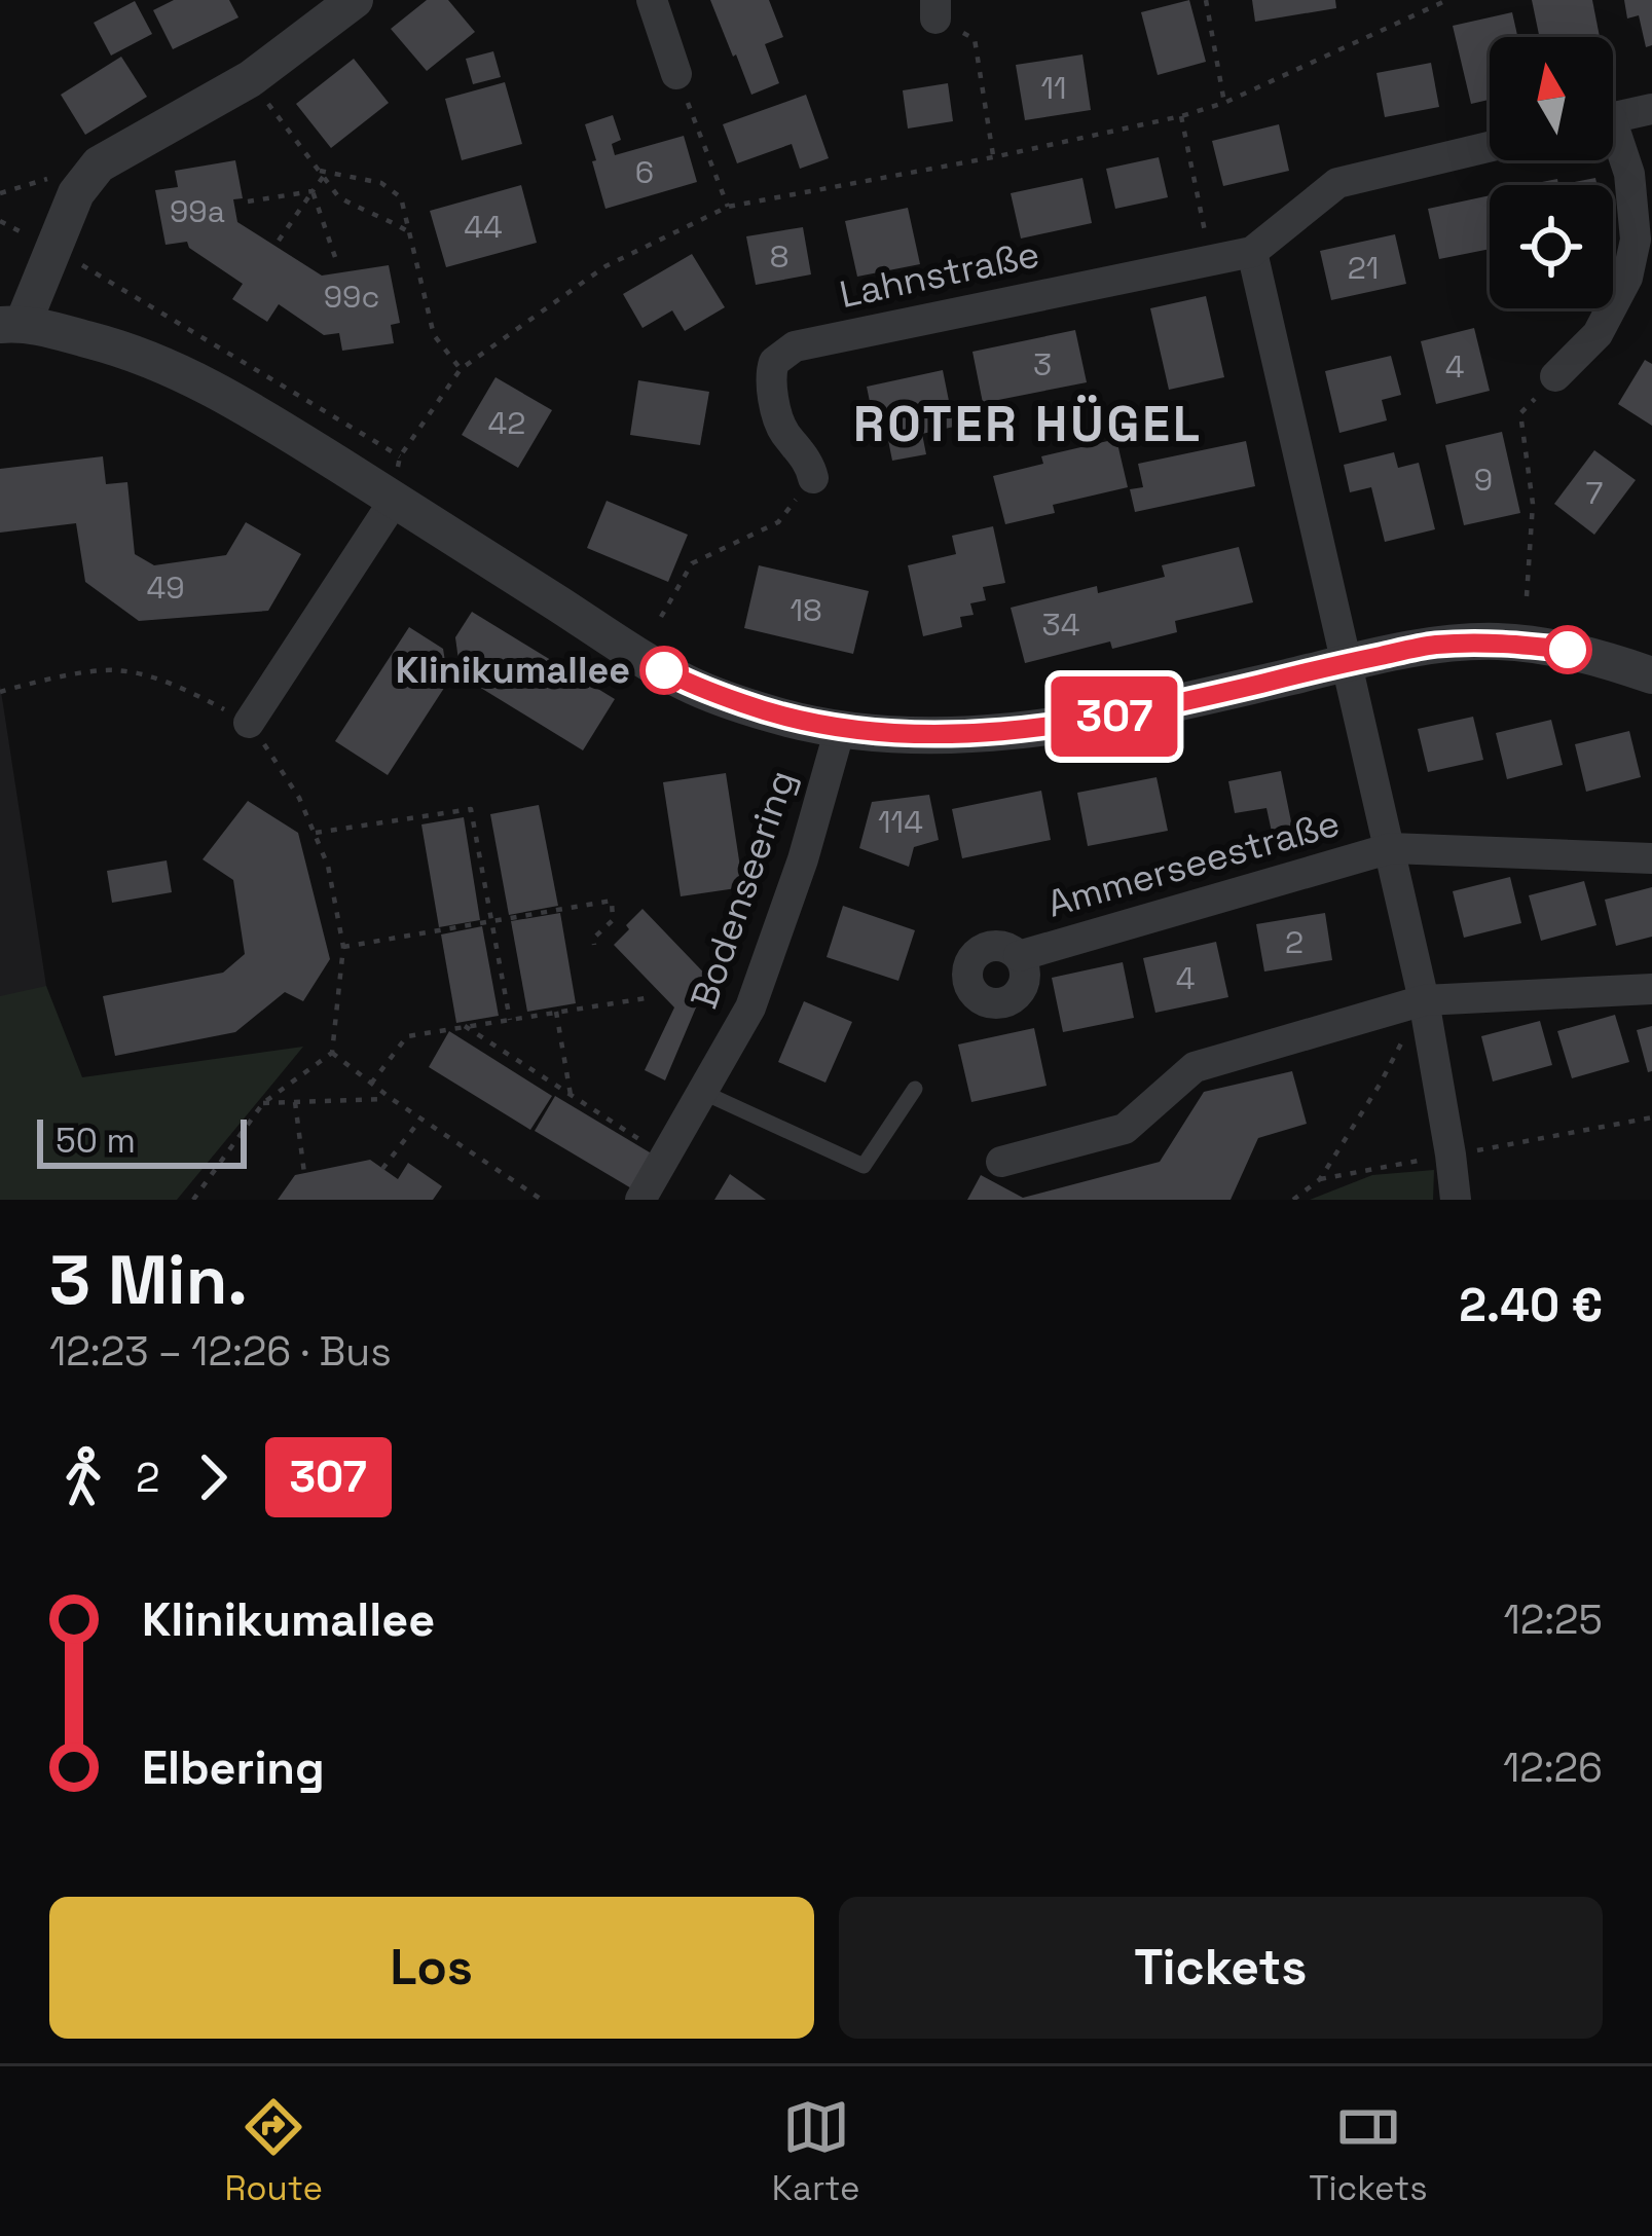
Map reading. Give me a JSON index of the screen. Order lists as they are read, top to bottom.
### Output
{
  "streets": {
    "street": ["Lahnstraße", "Ammerseestraße", "Bodenseering"]
  },
  "crossings": [
    ["Lahnstraße", "Ammerseestraße"]
  ],
  "districts": ["ROTER HÜGEL"],
  "places": ["Klinikumallee"],
  "lines": ["bus line 307"],
  "house_numbers": [
    "11",
    "6",
    "99a",
    "44",
    "8",
    "21",
    "99c",
    "3",
    "4",
    "42",
    "9",
    "7",
    "49",
    "18",
    "34",
    "114",
    "2",
    "4"
  ],
  "scale_bar": "50 m",
  "north": "top",
  "page": {
    "on_map": "307",
    "scale": "50 m",
    "heading": ["3 Min.", "12:23 – 12:26 · Bus", "2.40 €"],
    "legs": ["2", "307"],
    "list": [
      {
        "name": "Klinikumallee",
        "value": "12:25"
      },
      {
        "name": "Elbering",
        "value": "12:26"
      }
    ],
    "buttons": ["Los", "Tickets"],
    "tabs": ["Route", "Karte", "Tickets"]
  }
}
